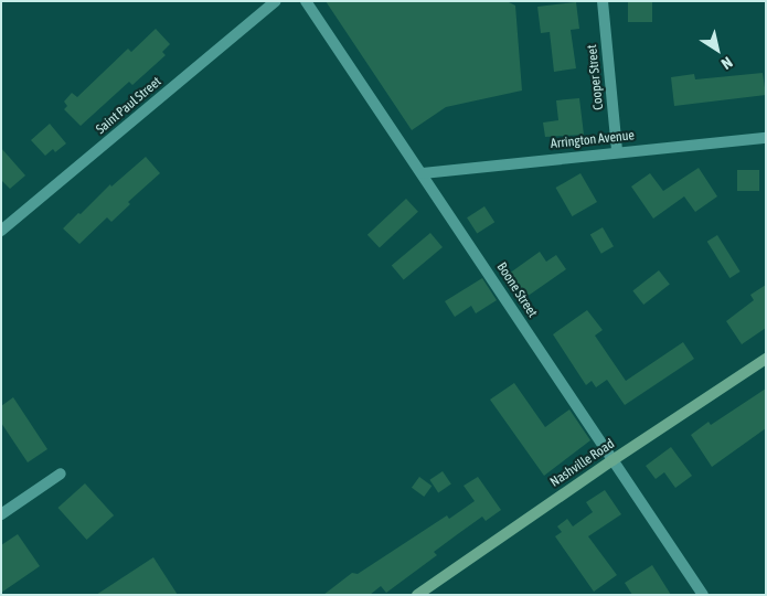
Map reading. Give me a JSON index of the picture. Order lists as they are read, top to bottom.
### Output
{
  "streets": {
    "main road": ["Nashville Road"],
    "street": [
      "Cooper Street",
      "Saint Paul Street",
      "Arrington Avenue",
      "Boone Street"
    ]
  },
  "crossings": [
    ["Cooper Street", "Arrington Avenue"],
    ["Arrington Avenue", "Boone Street"],
    ["Boone Street", "Nashville Road"]
  ],
  "north": "bottom right"
}
